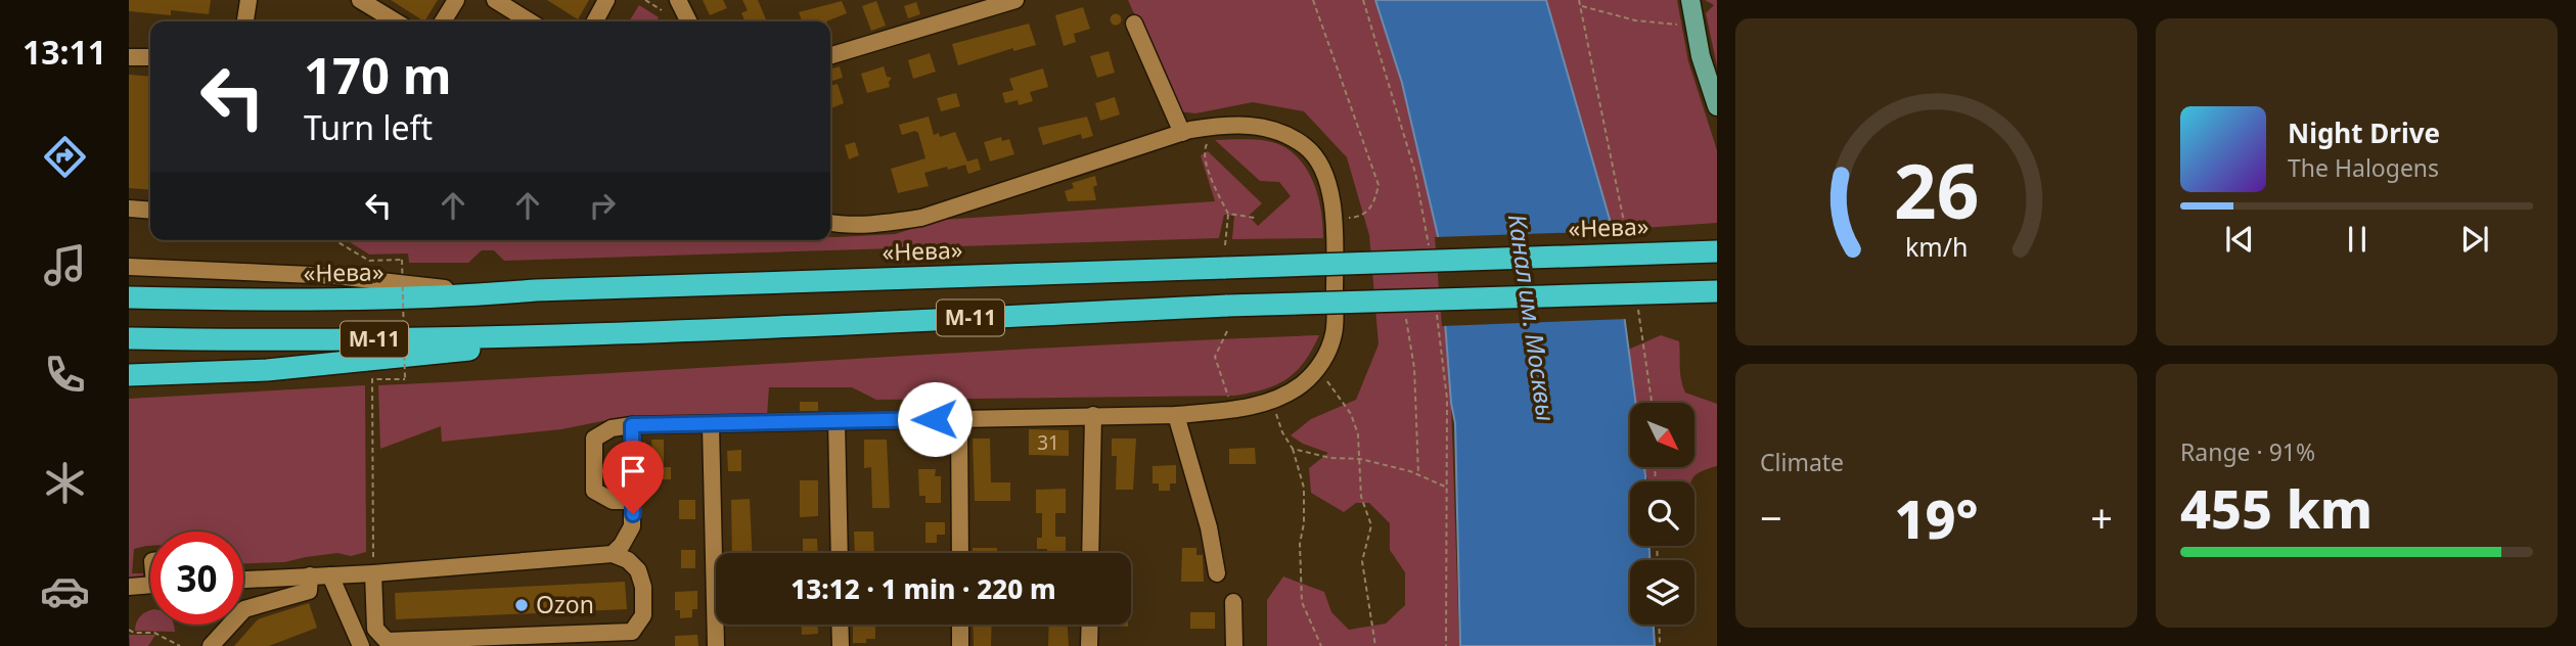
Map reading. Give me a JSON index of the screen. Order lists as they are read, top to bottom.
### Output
{
  "streets": {
    "highway": ["«Нева»", "М-11"]
  },
  "water": ["Канал им. Москвы"],
  "places": ["Ozon"],
  "house_numbers": ["31"],
  "north": "bottom right",
  "page": {
    "tabs": "13:11",
    "turn": ["170 m", "Turn left"],
    "song": ["Night Drive", "The Halogens"],
    "tile": [
      "Climate",
      ["Range · 91%", "455 km"]
    ],
    "heat": ["−", "19°", "+"],
    "limit": "30",
    "trip": "13:12 · 1 min · 220 m",
    "gauge": ["26", "km/h"]
  }
}
